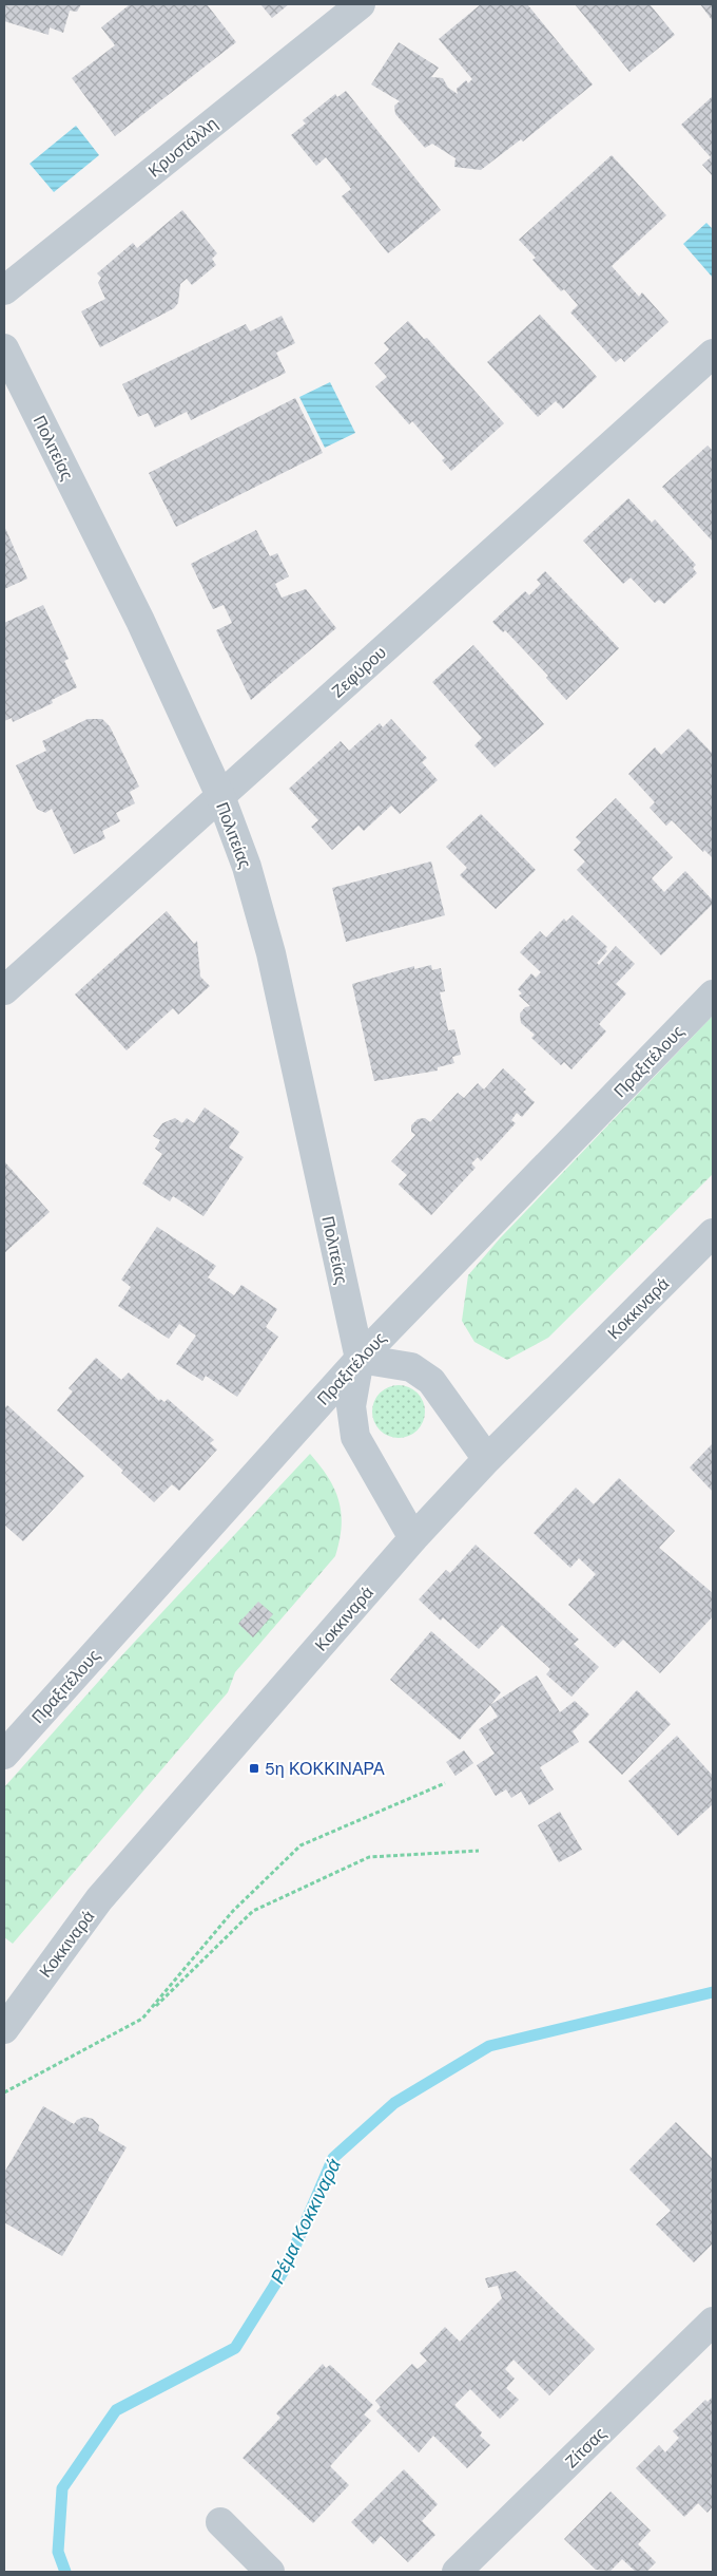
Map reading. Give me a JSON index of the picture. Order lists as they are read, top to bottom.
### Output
{
  "streets": {
    "street": [
      "Κρυστάλλη",
      "Πολιτείας",
      "Ζεφύρου",
      "Πραξιτέλους",
      "Κοκκιναρά",
      "Ζίτσας"
    ]
  },
  "crossings": [
    ["Πολιτείας", "Ζεφύρου"],
    ["Πολιτείας", "Πραξιτέλους"],
    ["Πολιτείας", "Κοκκιναρά"]
  ],
  "water": ["Ρέμα Κοκκιναρά"],
  "places": {
    "transit": ["5η ΚΟΚΚΙΝΑΡΑ"]
  }
}
